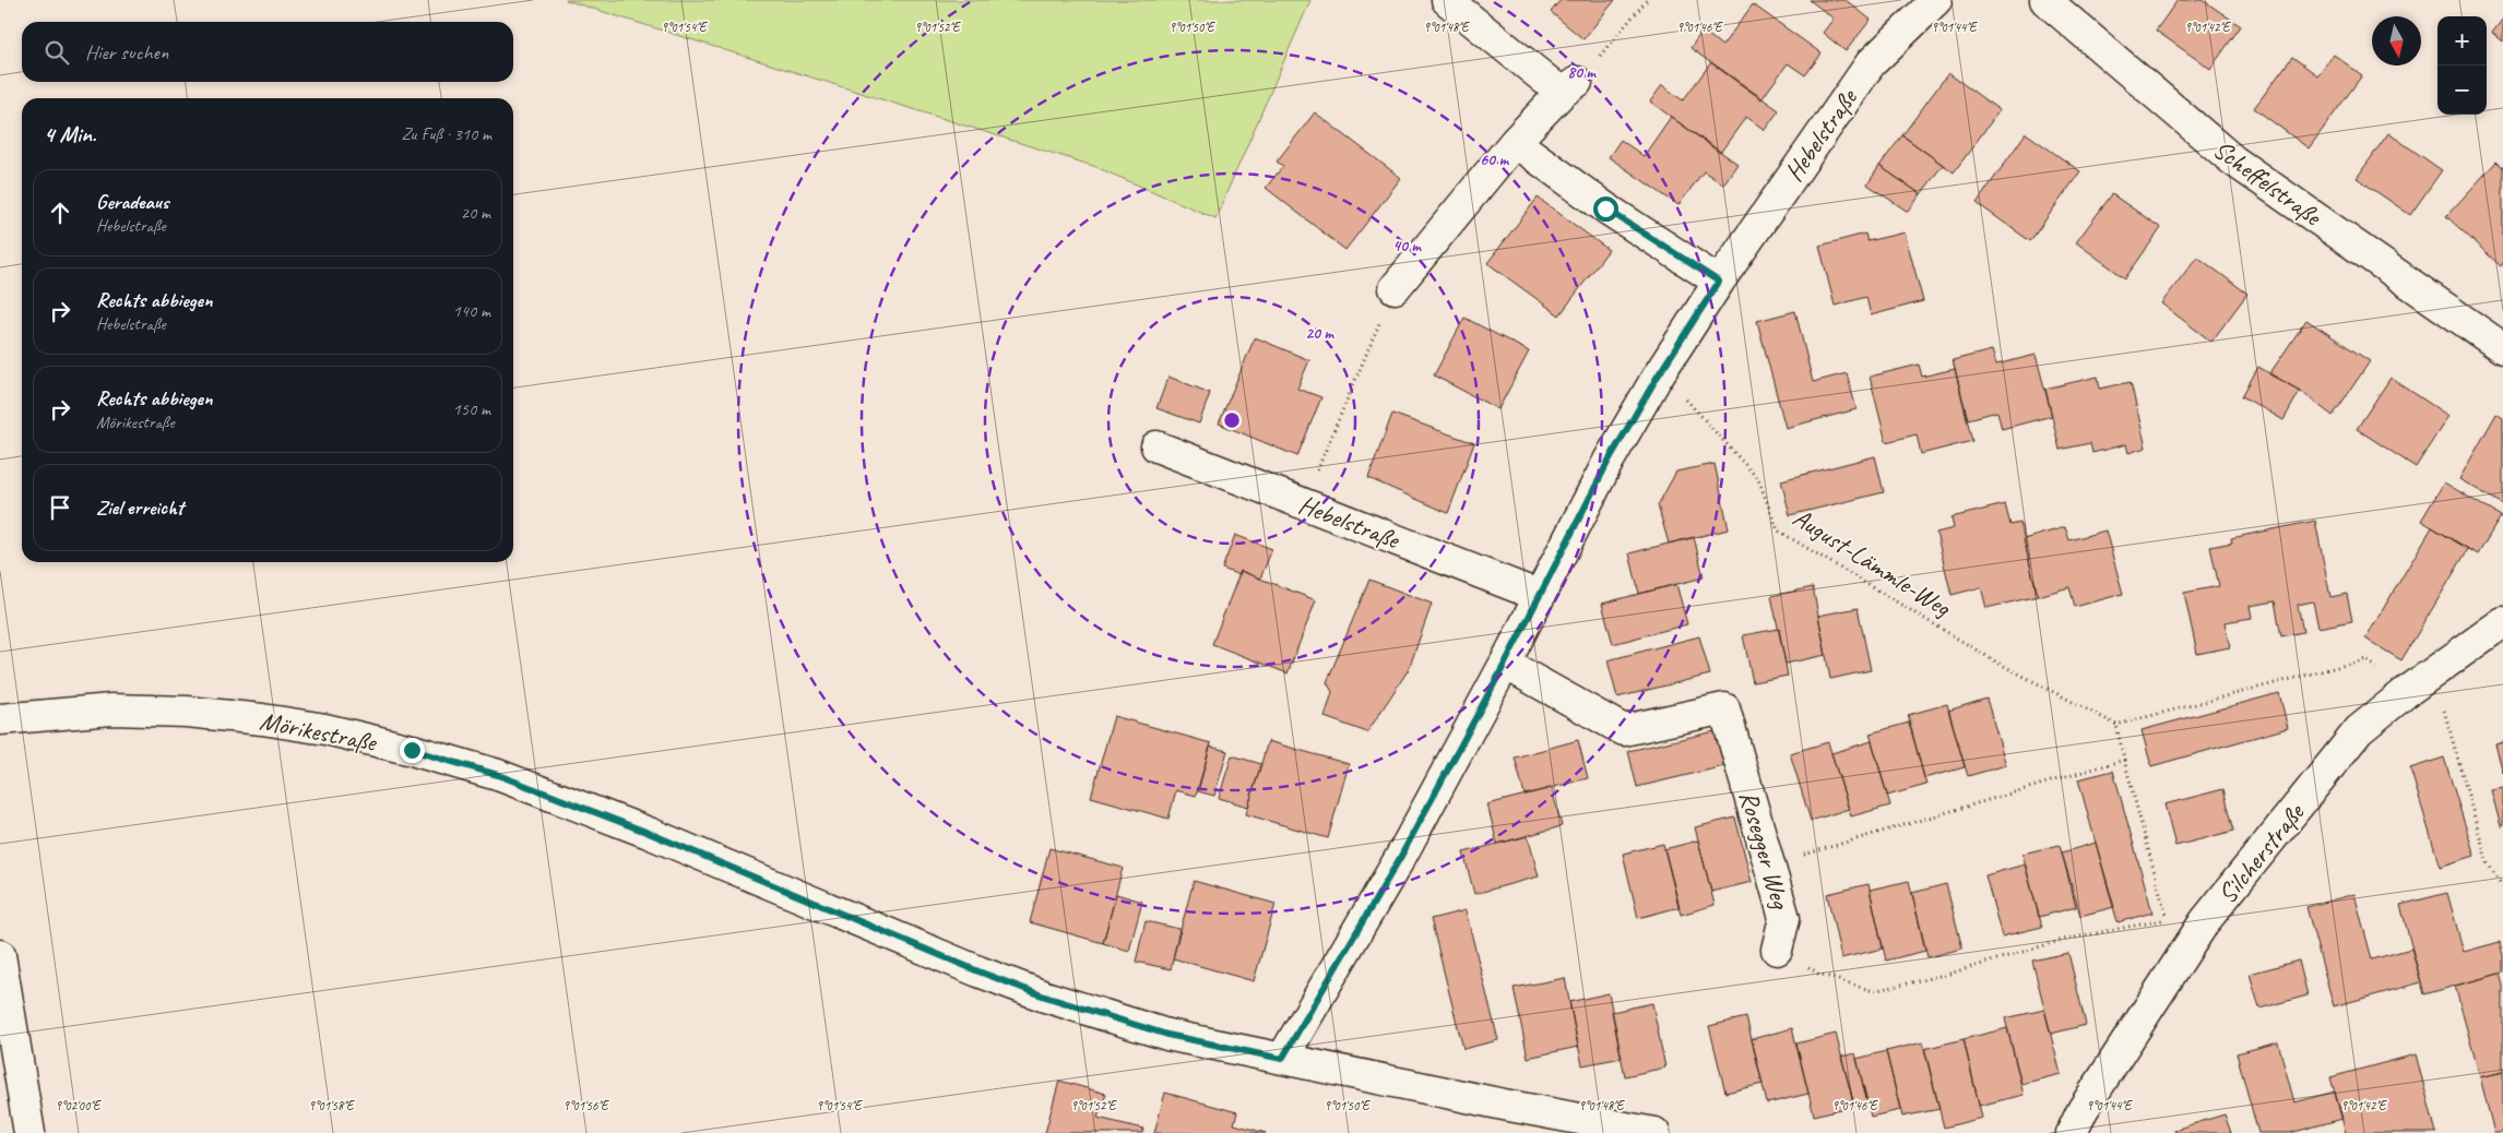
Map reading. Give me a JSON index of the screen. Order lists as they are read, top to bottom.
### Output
{
  "streets": {
    "street": [
      "Hebelstraße",
      "Scheffelstraße",
      "Mörikestraße",
      "Rosegger Weg",
      "Silcherstraße"
    ],
    "path": ["August-Lämmle-Weg"]
  },
  "crossings": [
    ["Hebelstraße", "August-Lämmle-Weg"],
    ["Hebelstraße", "Mörikestraße"],
    ["Hebelstraße", "Rosegger Weg"]
  ],
  "north": "bottom",
  "page": {
    "map_buttons": ["+", "−"],
    "search": "Hier suchen",
    "heading": ["4 Min.", "Zu Fuß · 310 m"],
    "list": [
      ["Geradeaus", "Hebelstraße", "20 m"],
      ["Rechts abbiegen", "Hebelstraße", "140 m"],
      ["Rechts abbiegen", "Mörikestraße", "150 m"],
      "Ziel erreicht"
    ]
  },
  "coordinates": [
    "9°01'54\"E",
    "9°01'52\"E",
    "9°01'50\"E",
    "9°01'48\"E",
    "9°01'46\"E",
    "9°01'44\"E",
    "9°01'42\"E",
    "9°02'00\"E",
    "9°01'58\"E",
    "9°01'56\"E"
  ],
  "rings": [
    "80 m",
    "60 m",
    "40 m",
    "20 m"
  ]
}
